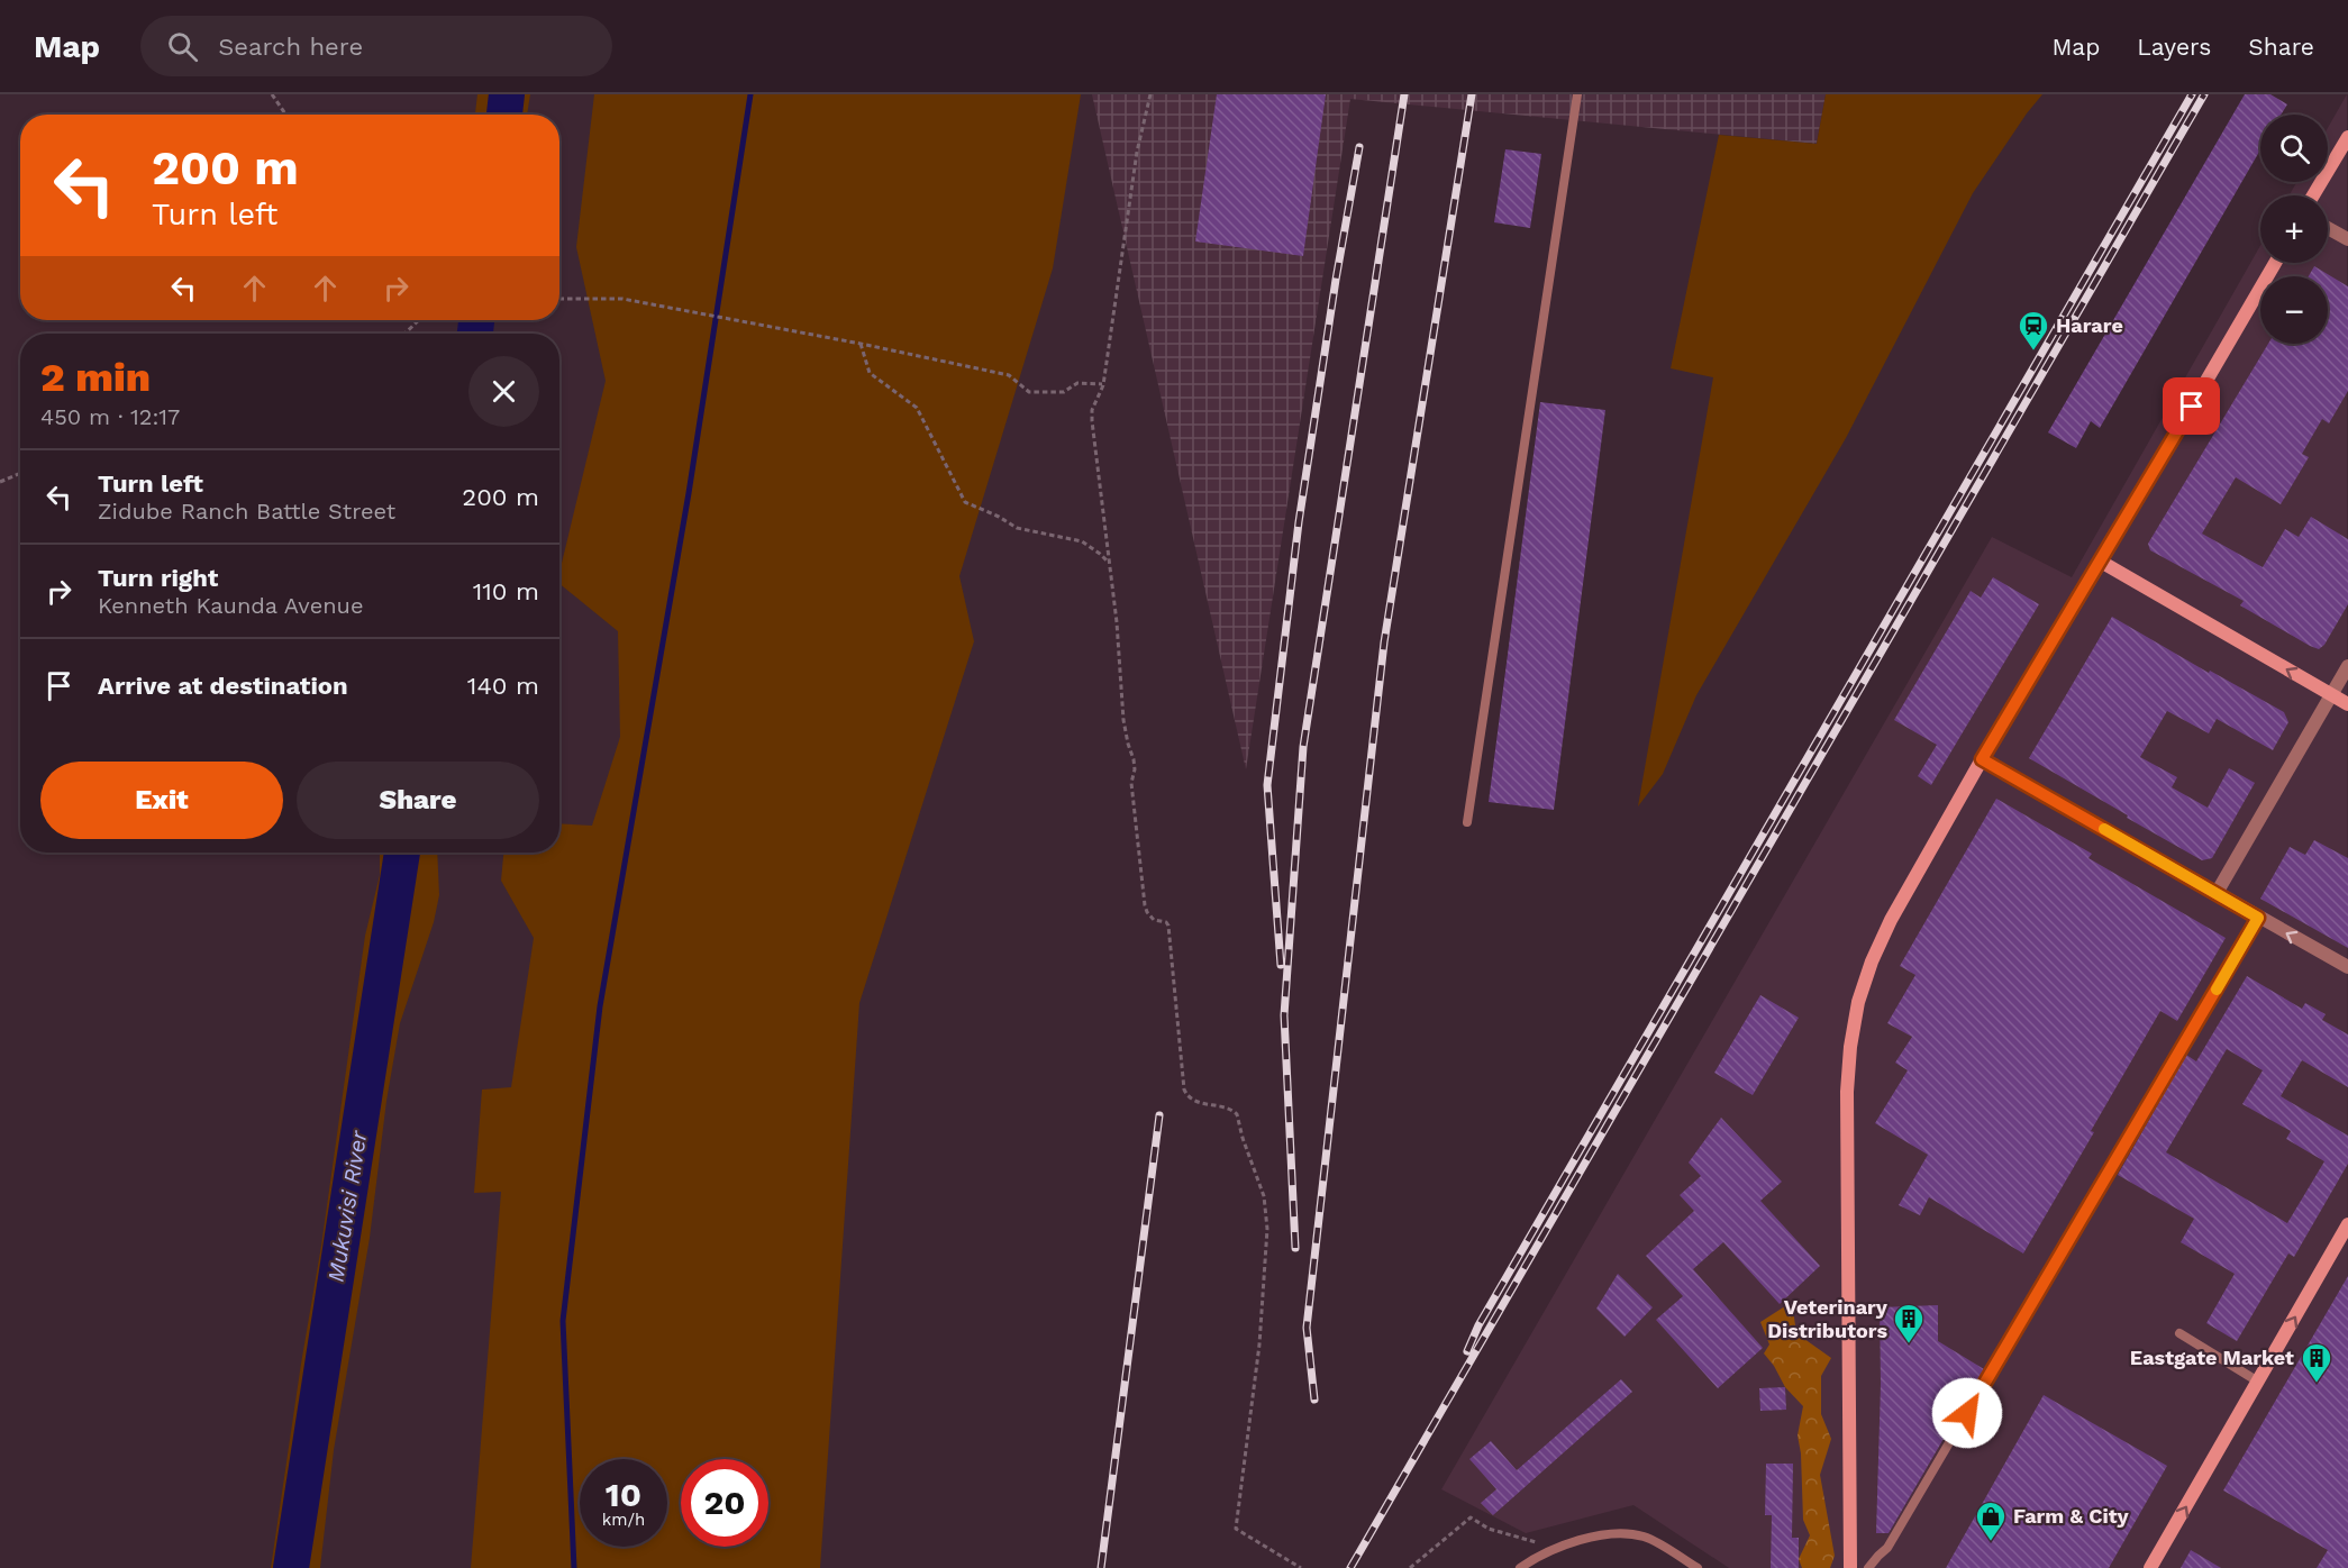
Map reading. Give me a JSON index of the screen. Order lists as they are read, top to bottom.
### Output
{
  "water": ["Mukuvisi River"],
  "places": {
    "station": ["Harare"],
    "building": ["Veterinary Distributors", "Eastgate Market"],
    "shop": ["Farm & City"]
  },
  "page": {
    "header": "Map",
    "search": "Search here",
    "nav": ["Map", "Layers", "Share"],
    "map_buttons": ["+", "−"],
    "turn": ["200 m", "Turn left"],
    "heading": ["2 min", "450 m · 12:17"],
    "list": [
      {
        "name": "Turn left",
        "note": "Zidube Ranch Battle Street",
        "value": "200 m"
      },
      {
        "name": "Turn right",
        "note": "Kenneth Kaunda Avenue",
        "value": "110 m"
      },
      {
        "name": "Arrive at destination",
        "value": "140 m"
      }
    ],
    "buttons": ["Exit", "Share"],
    "speed": "10 km/h",
    "limit": "20"
  }
}
